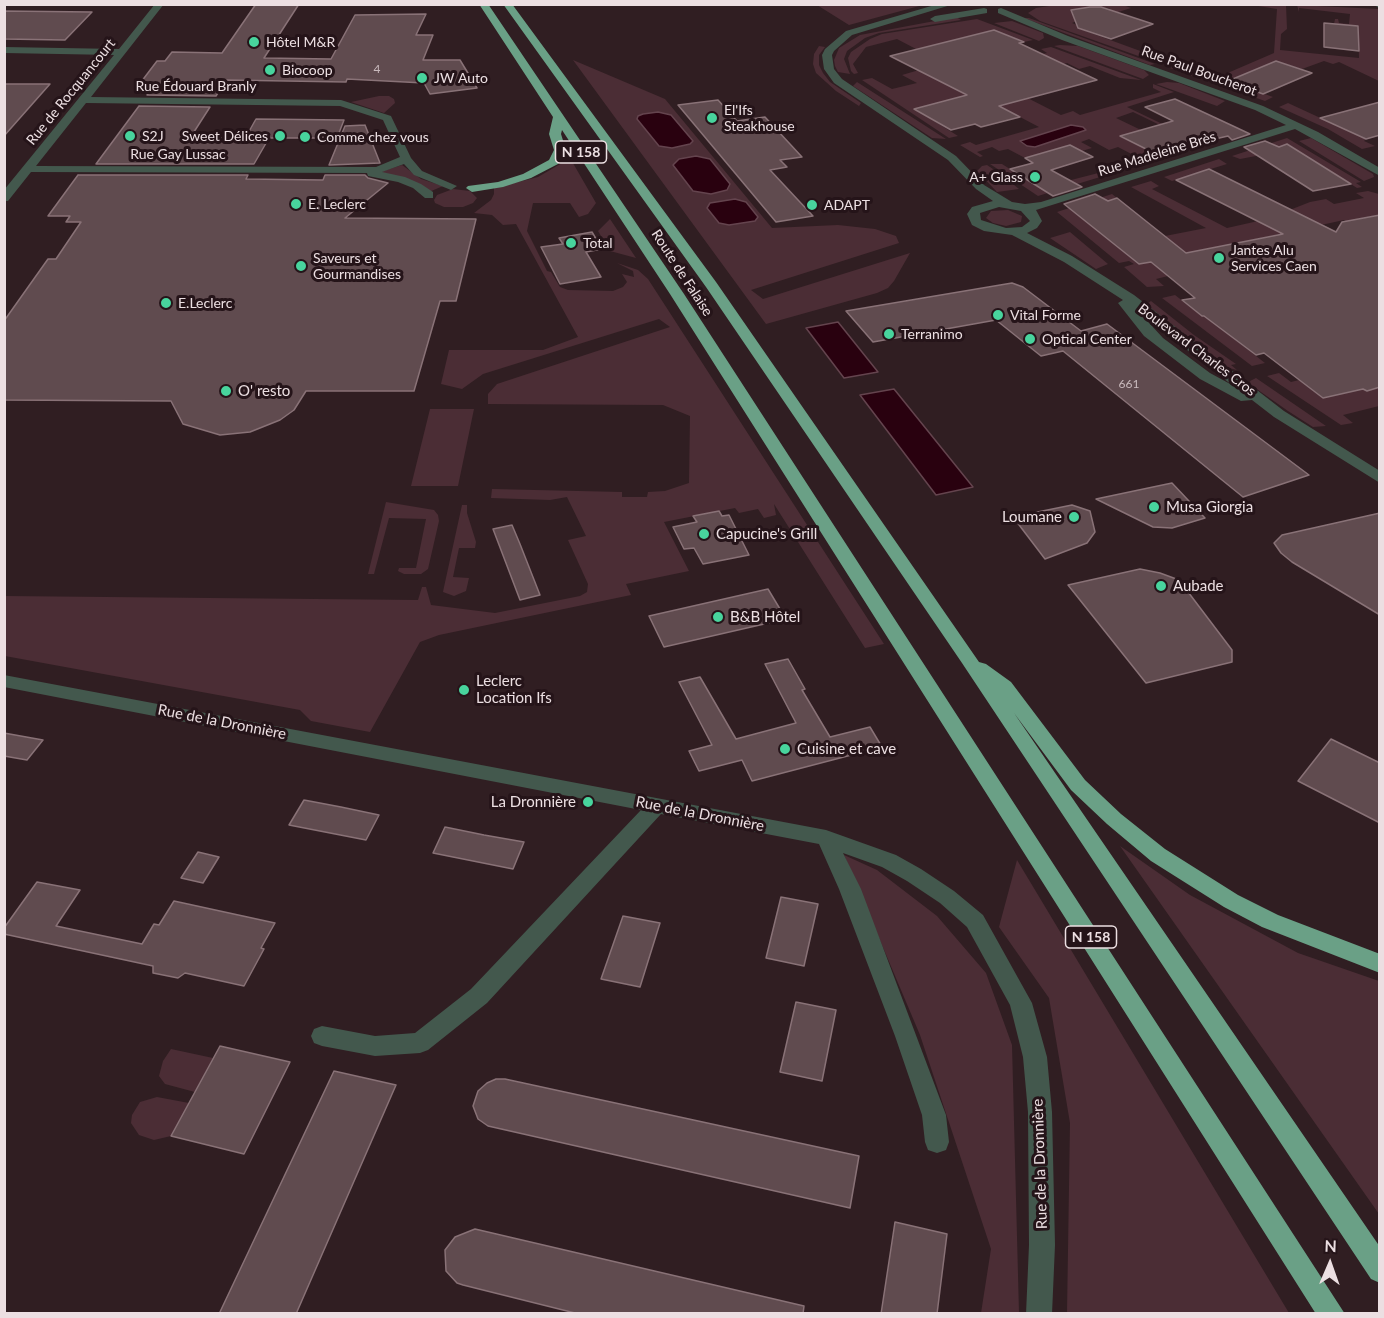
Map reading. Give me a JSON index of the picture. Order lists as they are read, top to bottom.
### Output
{
  "streets": {
    "highway": ["N 158", "Route de Falaise"],
    "street": [
      "Rue Paul Boucherot",
      "Rue Édouard Branly",
      "Rue de Rocquancourt",
      "Rue Gay Lussac",
      "Rue Madeleine Brès",
      "Boulevard Charles Cros",
      "Rue de la Dronnière"
    ]
  },
  "crossings": [
    ["Rue Paul Boucherot", "Rue Madeleine Brès"],
    ["Rue Édouard Branly", "Rue de Rocquancourt"],
    ["Rue Édouard Branly", "Rue Gay Lussac"],
    ["Rue de Rocquancourt", "Rue Gay Lussac"],
    ["N 158", "Route de Falaise"]
  ],
  "places": [
    "Hôtel M&R",
    "Biocoop",
    "JW Auto",
    "El'Ifs Steakhouse",
    "S2J",
    "Sweet Délices",
    "Comme chez vous",
    "A+ Glass",
    "E. Leclerc",
    "ADAPT",
    "Total",
    "Jantes Alu Services Caen",
    "Saveurs et Gourmandises",
    "E.Leclerc",
    "Vital Forme",
    "Terranimo",
    "Optical Center",
    "O' resto",
    "Musa Giorgia",
    "Loumane",
    "Capucine's Grill",
    "Aubade",
    "B&B Hôtel",
    "Leclerc Location Ifs",
    "Cuisine et cave",
    "La Dronnière"
  ],
  "house_numbers": ["4", "661"],
  "north": "top"
}
